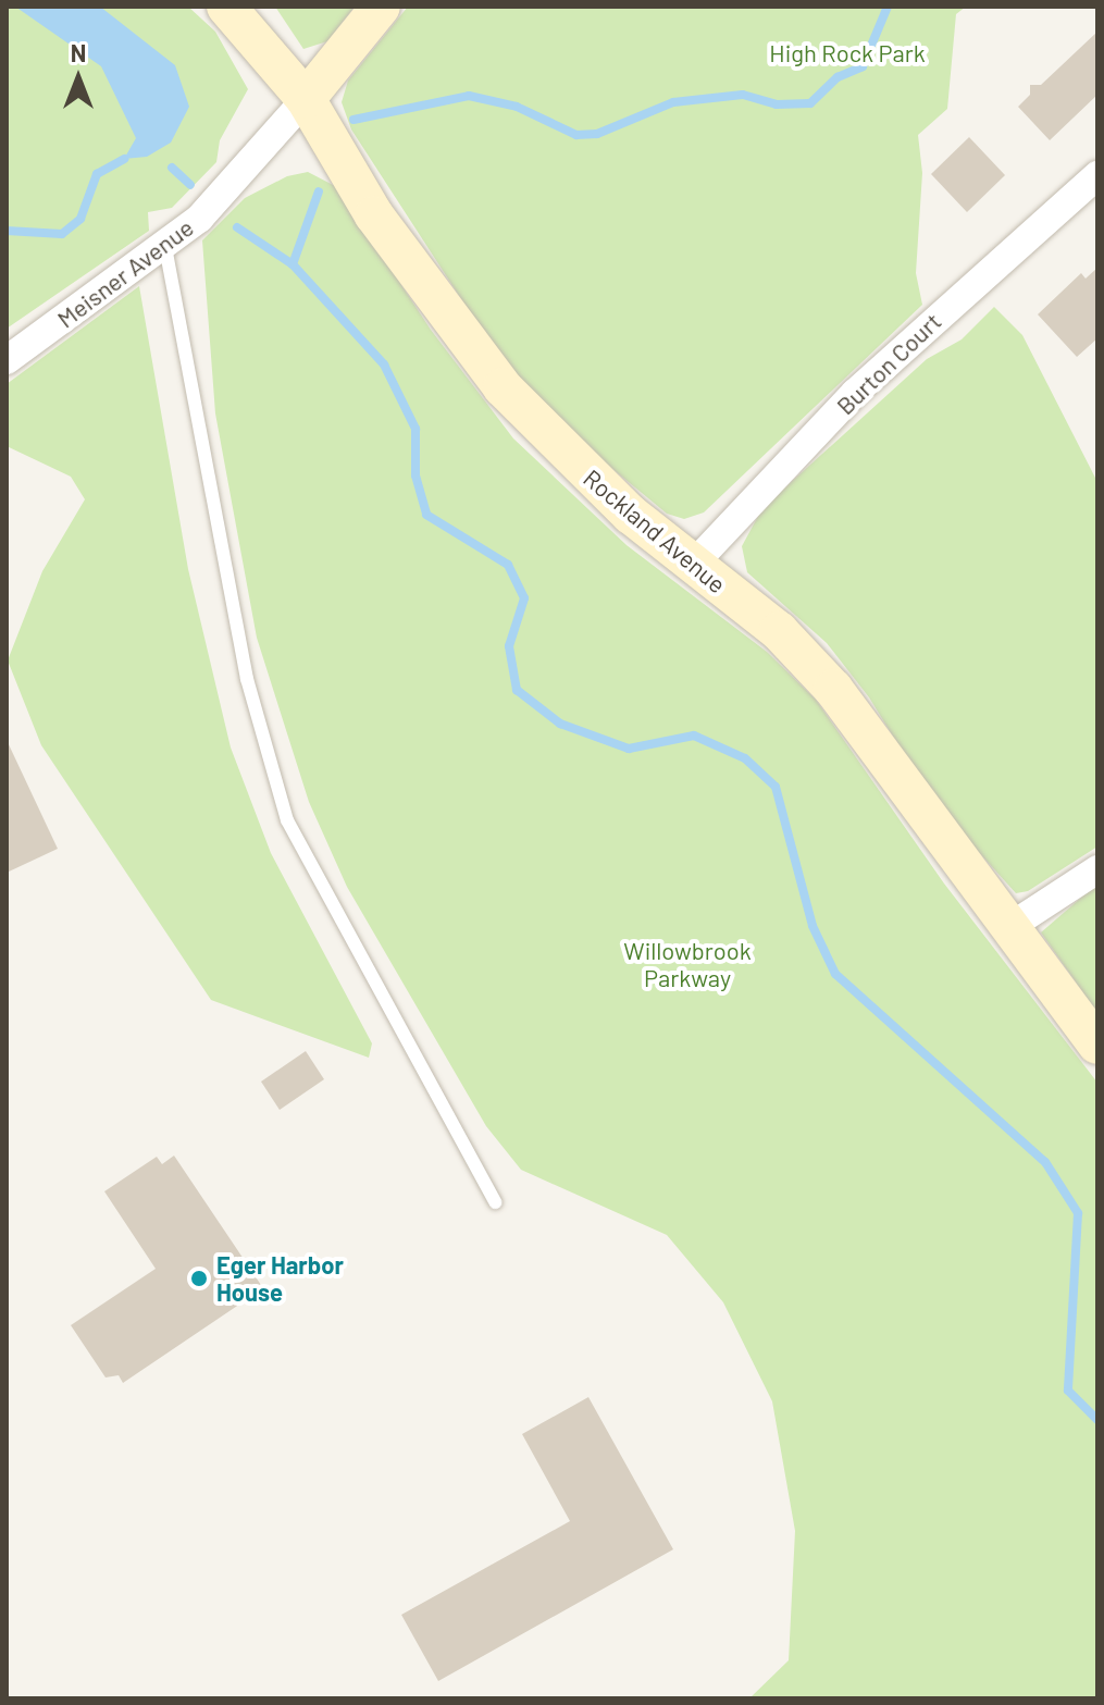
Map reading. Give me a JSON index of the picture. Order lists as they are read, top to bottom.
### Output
{
  "streets": {
    "street": ["Meisner Avenue", "Burton Court", "Rockland Avenue"]
  },
  "crossings": [
    ["Meisner Avenue", "Rockland Avenue"],
    ["Burton Court", "Rockland Avenue"]
  ],
  "parks": ["High Rock Park", "Willowbrook Parkway"],
  "places": ["Eger Harbor House"],
  "north": "top"
}
